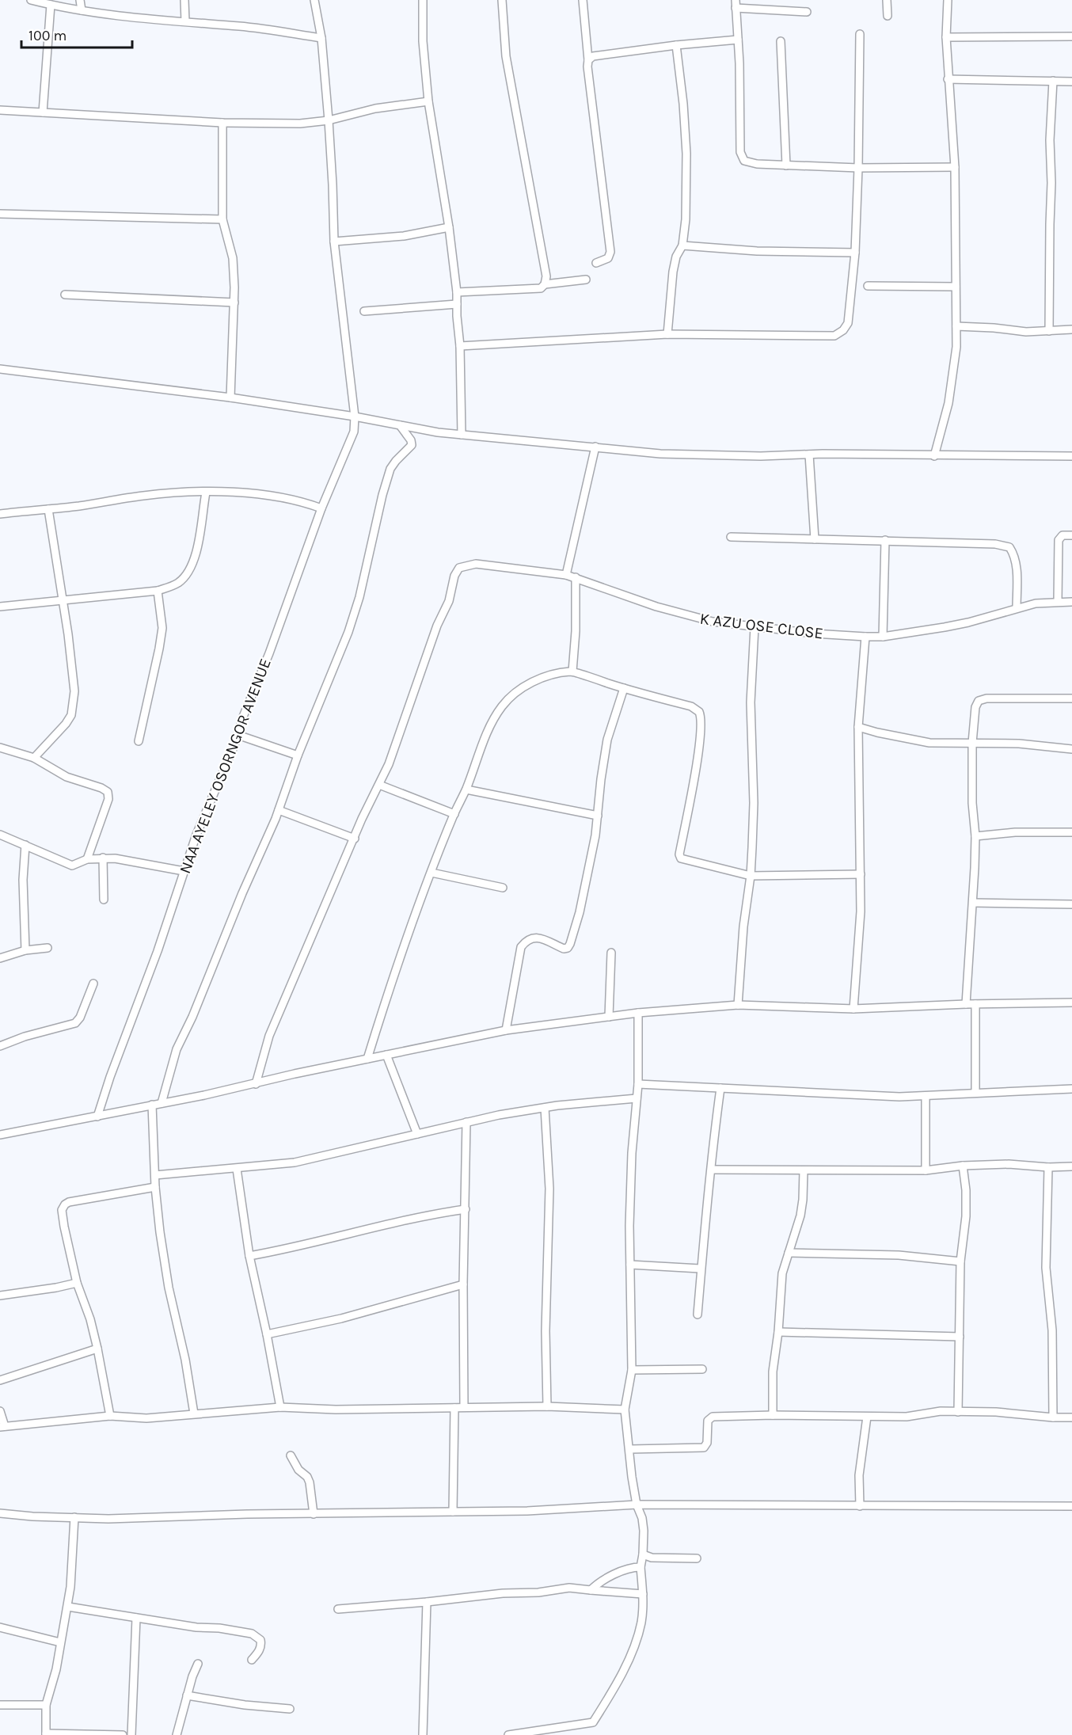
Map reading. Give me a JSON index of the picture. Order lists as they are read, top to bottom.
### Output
{
  "streets": {
    "street": ["K AZU OSE CLOSE", "NAA AYELEY OSORNGOR AVENUE"]
  },
  "scale_bar": "100 m"
}
